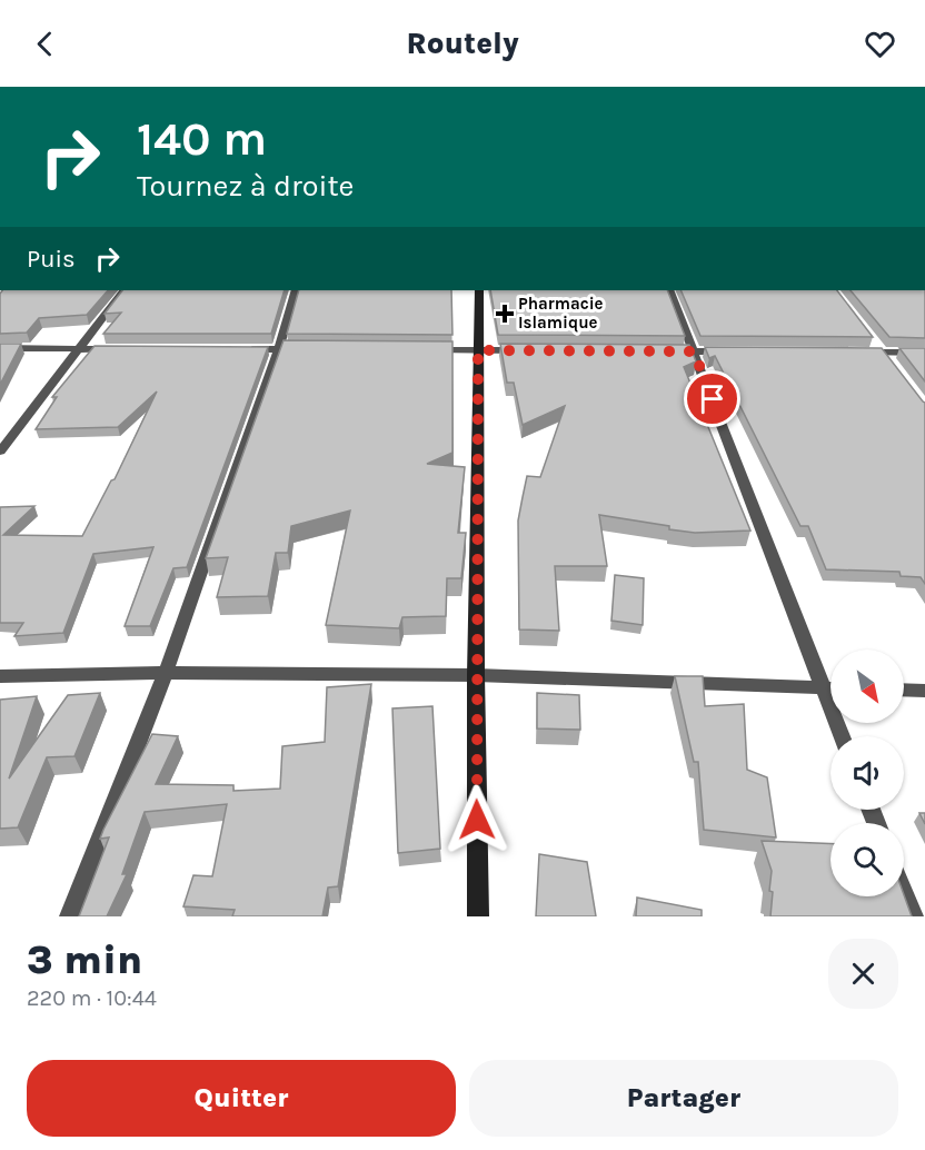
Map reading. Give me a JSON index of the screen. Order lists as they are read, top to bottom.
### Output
{
  "places": {
    "health": ["Pharmacie Islamique"]
  },
  "north": "bottom right",
  "page": {
    "header": "Routely",
    "turn": ["140 m", "Tournez à droite"],
    "then": "Puis",
    "heading": ["3 min", "220 m · 10:44"],
    "buttons": ["Quitter", "Partager"]
  }
}
